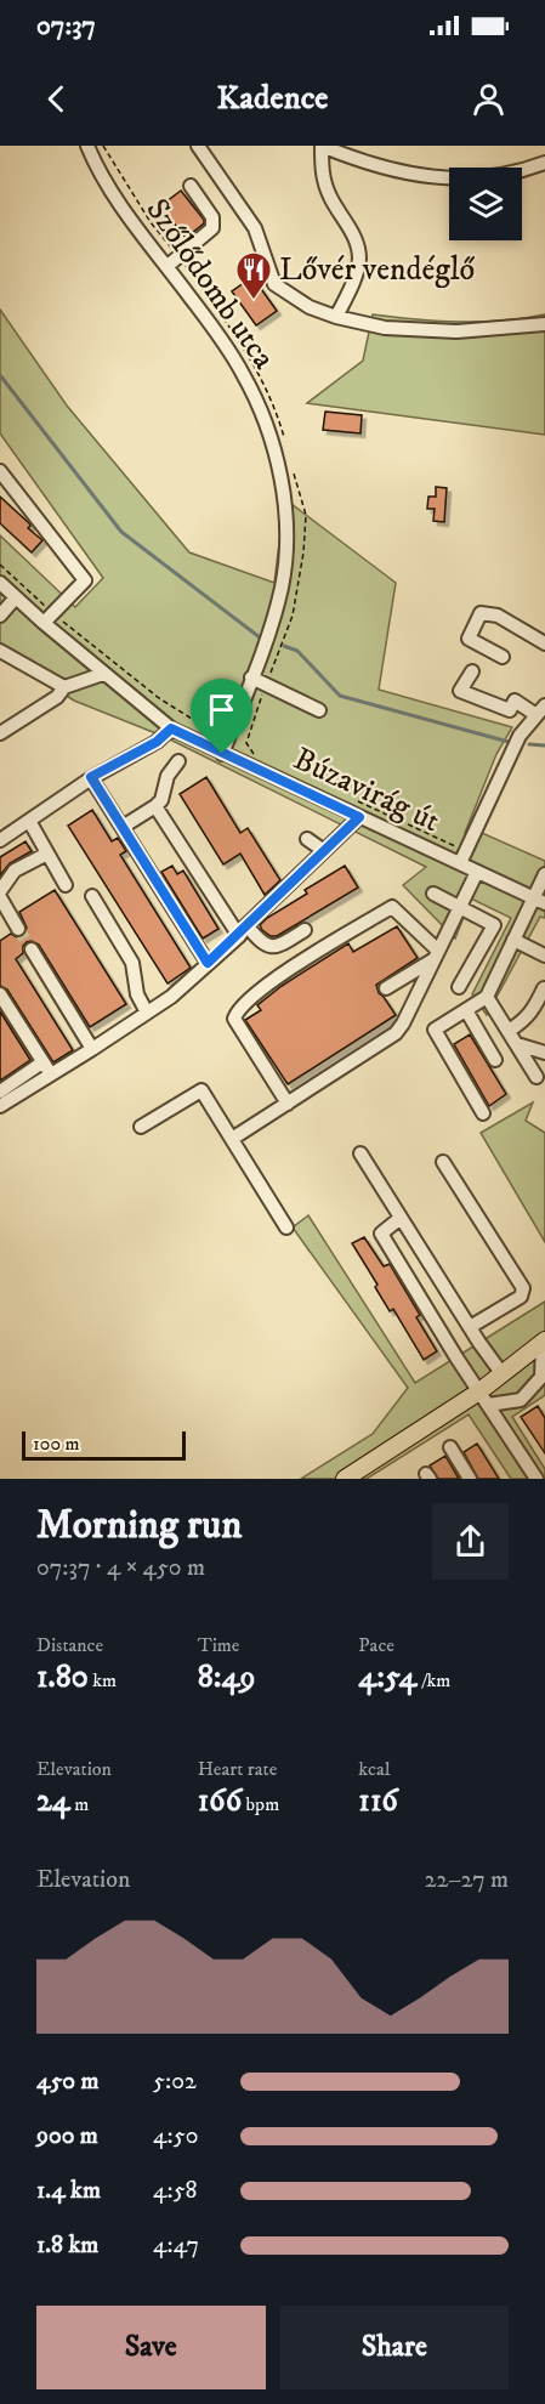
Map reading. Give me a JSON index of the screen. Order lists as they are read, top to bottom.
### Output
{
  "streets": {
    "street": ["Szőlődomb utca", "Búzavirág út"]
  },
  "crossings": [
    ["Szőlődomb utca", "Búzavirág út"]
  ],
  "places": {
    "restaurant": ["Lővér vendéglő"]
  },
  "scale_bar": "100 m",
  "page": {
    "status": "07:37",
    "header": "Kadence",
    "scale": "100 m",
    "heading": ["Morning run", "07:37 · 4 × 450 m"],
    "stats": [
      ["Distance", "1.80 km"],
      ["Time", "8:49"],
      ["Pace", "4:54 /km"],
      ["Elevation", "24 m"],
      ["Heart rate", "166 bpm"],
      ["kcal", "116"]
    ],
    "chart": ["Elevation", "22–27 m"],
    "list": [
      {
        "name": "450 m",
        "note": "5:02"
      },
      {
        "name": "900 m",
        "note": "4:50"
      },
      {
        "name": "1.4 km",
        "note": "4:58"
      },
      {
        "name": "1.8 km",
        "note": "4:47"
      }
    ],
    "buttons": ["Save", "Share"]
  }
}
